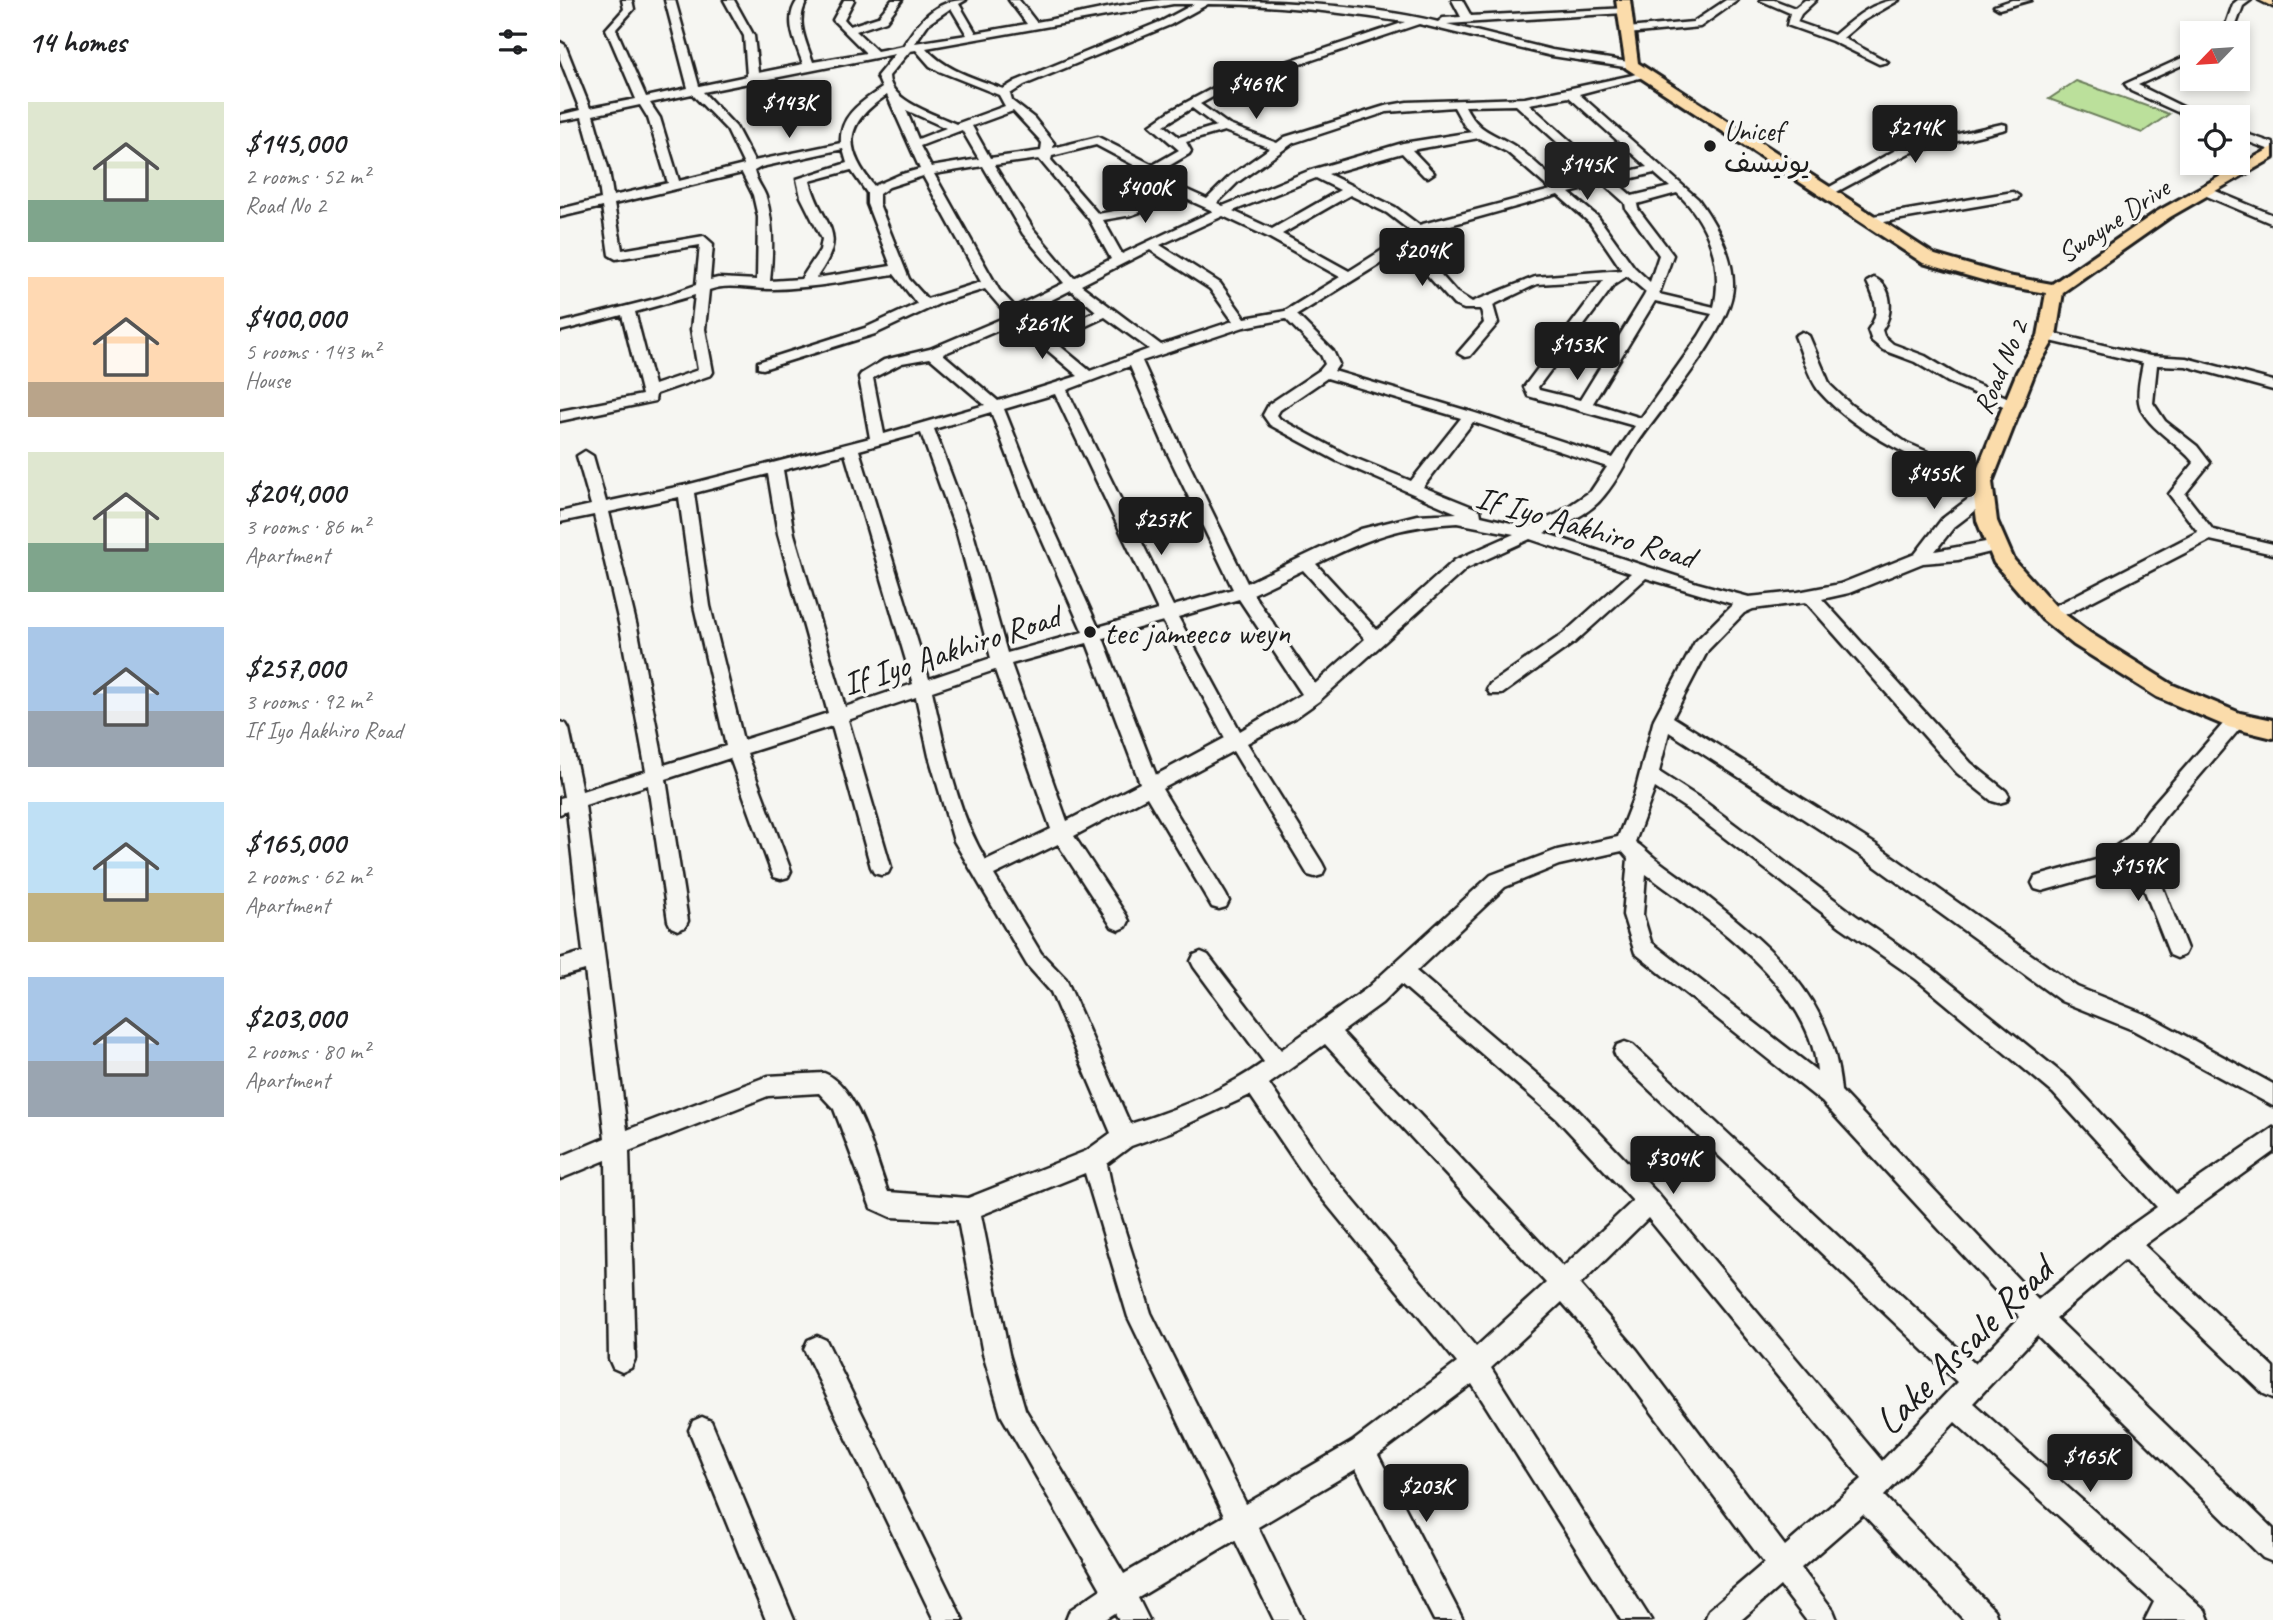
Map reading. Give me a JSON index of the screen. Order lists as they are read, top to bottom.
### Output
{
  "streets": {
    "main road": ["Swayne Drive", "Road No 2"],
    "street": ["If Iyo Aakhiro Road", "Lake Assale Road"]
  },
  "crossings": [
    ["Swayne Drive", "Road No 2"]
  ],
  "places": ["Unicef يونيسف", "tec jameeco weyn"],
  "north": "bottom left",
  "page": {
    "heading": "14 homes",
    "price": [
      "$469K",
      "$143K",
      "$214K",
      "$145K",
      "$400K",
      "$204K",
      "$261K",
      "$153K",
      "$455K",
      "$257K",
      "$159K",
      "$304K",
      "$165K",
      "$203K"
    ],
    "list": [
      {
        "name": "$145,000",
        "note": "2 rooms · 52 m² · Road No 2"
      },
      {
        "name": "$400,000",
        "note": "5 rooms · 143 m² · House"
      },
      {
        "name": "$204,000",
        "note": "3 rooms · 86 m² · Apartment"
      },
      {
        "name": "$257,000",
        "note": "3 rooms · 92 m² · If Iyo Aakhiro Road"
      },
      {
        "name": "$165,000",
        "note": "2 rooms · 62 m² · Apartment"
      },
      {
        "name": "$203,000",
        "note": "2 rooms · 80 m² · Apartment"
      }
    ]
  }
}
